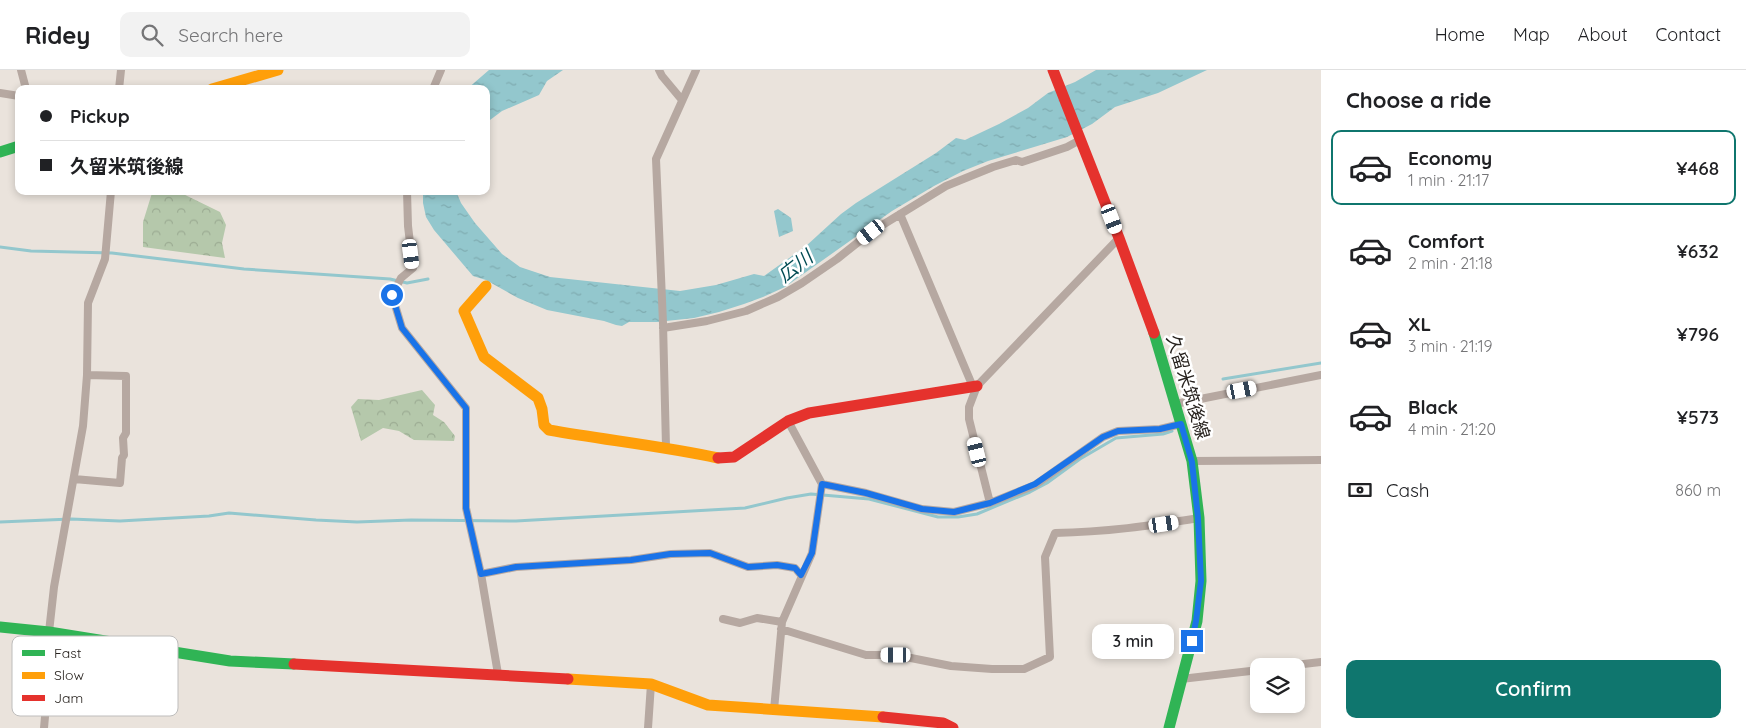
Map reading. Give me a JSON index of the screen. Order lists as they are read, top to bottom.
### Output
{
  "streets": {
    "street": ["久留米筑後線"]
  },
  "water": ["広川"],
  "legend": ["Fast", "Slow", "Jam"],
  "page": {
    "header": "Ridey",
    "search": "Search here",
    "nav": [
      "Home",
      "Map",
      "About",
      "Contact"
    ],
    "heading": "Choose a ride",
    "banner": ["Pickup", "久留米筑後線"],
    "list": [
      {
        "name": "Economy",
        "note": "1 min · 21:17",
        "value": "¥468"
      },
      {
        "name": "Comfort",
        "note": "2 min · 21:18",
        "value": "¥632"
      },
      {
        "name": "XL",
        "note": "3 min · 21:19",
        "value": "¥796"
      },
      {
        "name": "Black",
        "note": "4 min · 21:20",
        "value": "¥573"
      }
    ],
    "pay": ["Cash", "860 m"],
    "bubble": "3 min",
    "buttons": "Confirm"
  }
}
